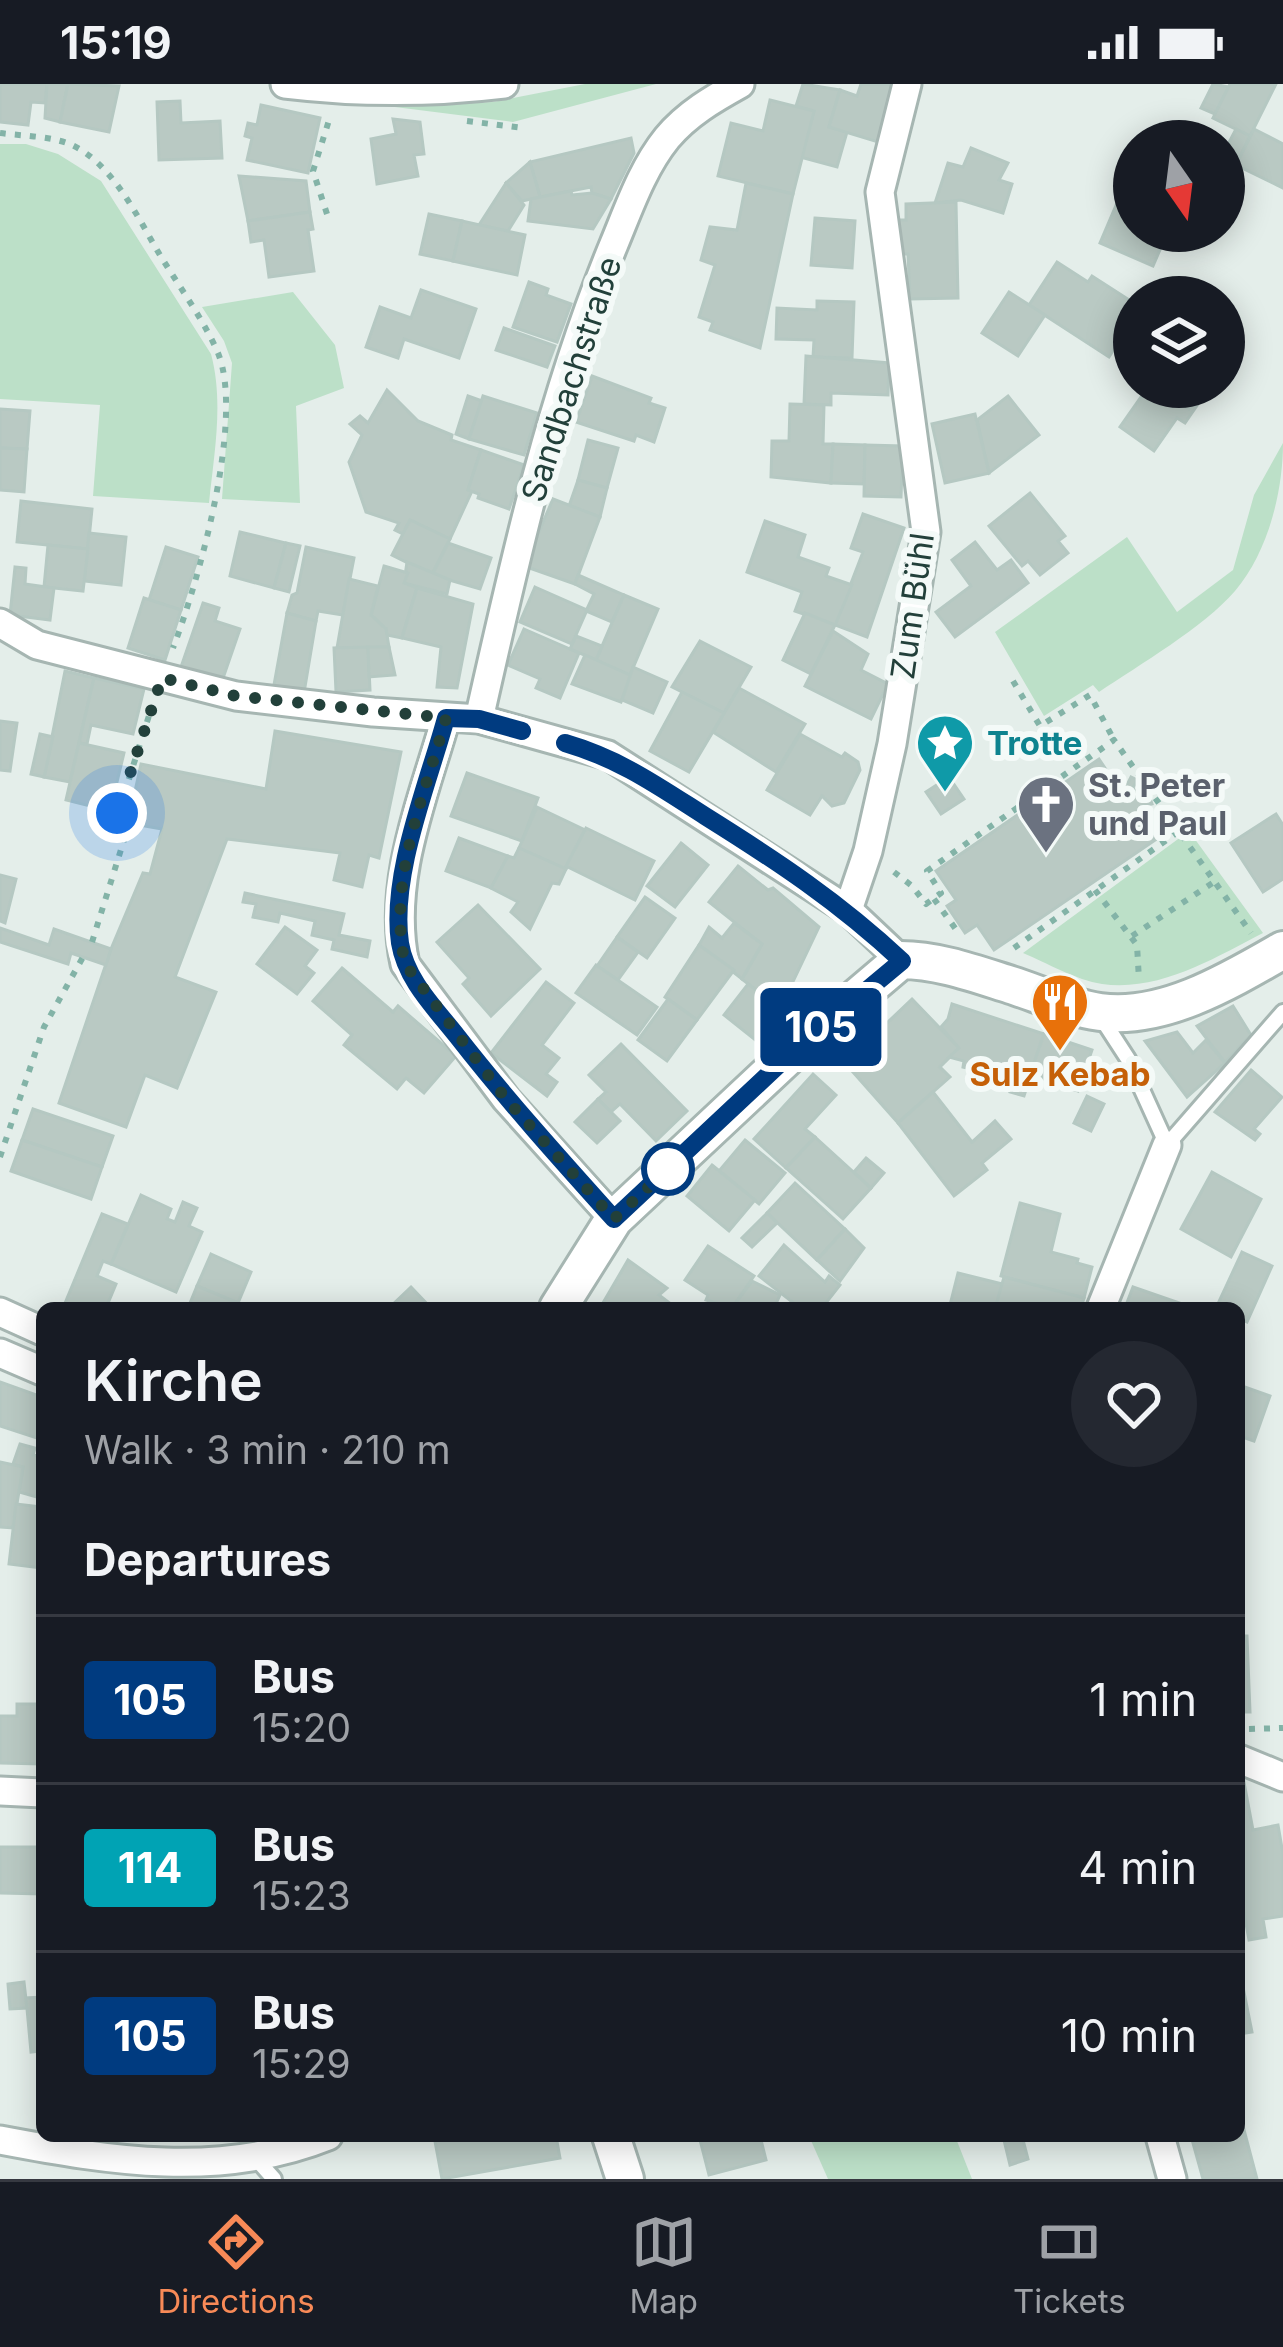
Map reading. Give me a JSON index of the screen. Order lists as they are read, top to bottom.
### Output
{
  "streets": {
    "street": ["Sandbachstraße", "Zum Bühl"]
  },
  "places": {
    "place": ["Trotte"],
    "church": ["St. Peter und Paul"],
    "restaurant": ["Sulz Kebab"]
  },
  "lines": ["bus line 105"],
  "north": "bottom",
  "page": {
    "status": "15:19",
    "on_map": "105",
    "heading": [
      ["Kirche", "Walk · 3 min · 210 m"],
      "Departures"
    ],
    "list": [
      {
        "mark": "105",
        "name": "Bus",
        "note": "15:20",
        "value": "1 min"
      },
      {
        "mark": "114",
        "name": "Bus",
        "note": "15:23",
        "value": "4 min"
      },
      {
        "mark": "105",
        "name": "Bus",
        "note": "15:29",
        "value": "10 min"
      }
    ],
    "tabs": ["Directions", "Map", "Tickets"]
  }
}
